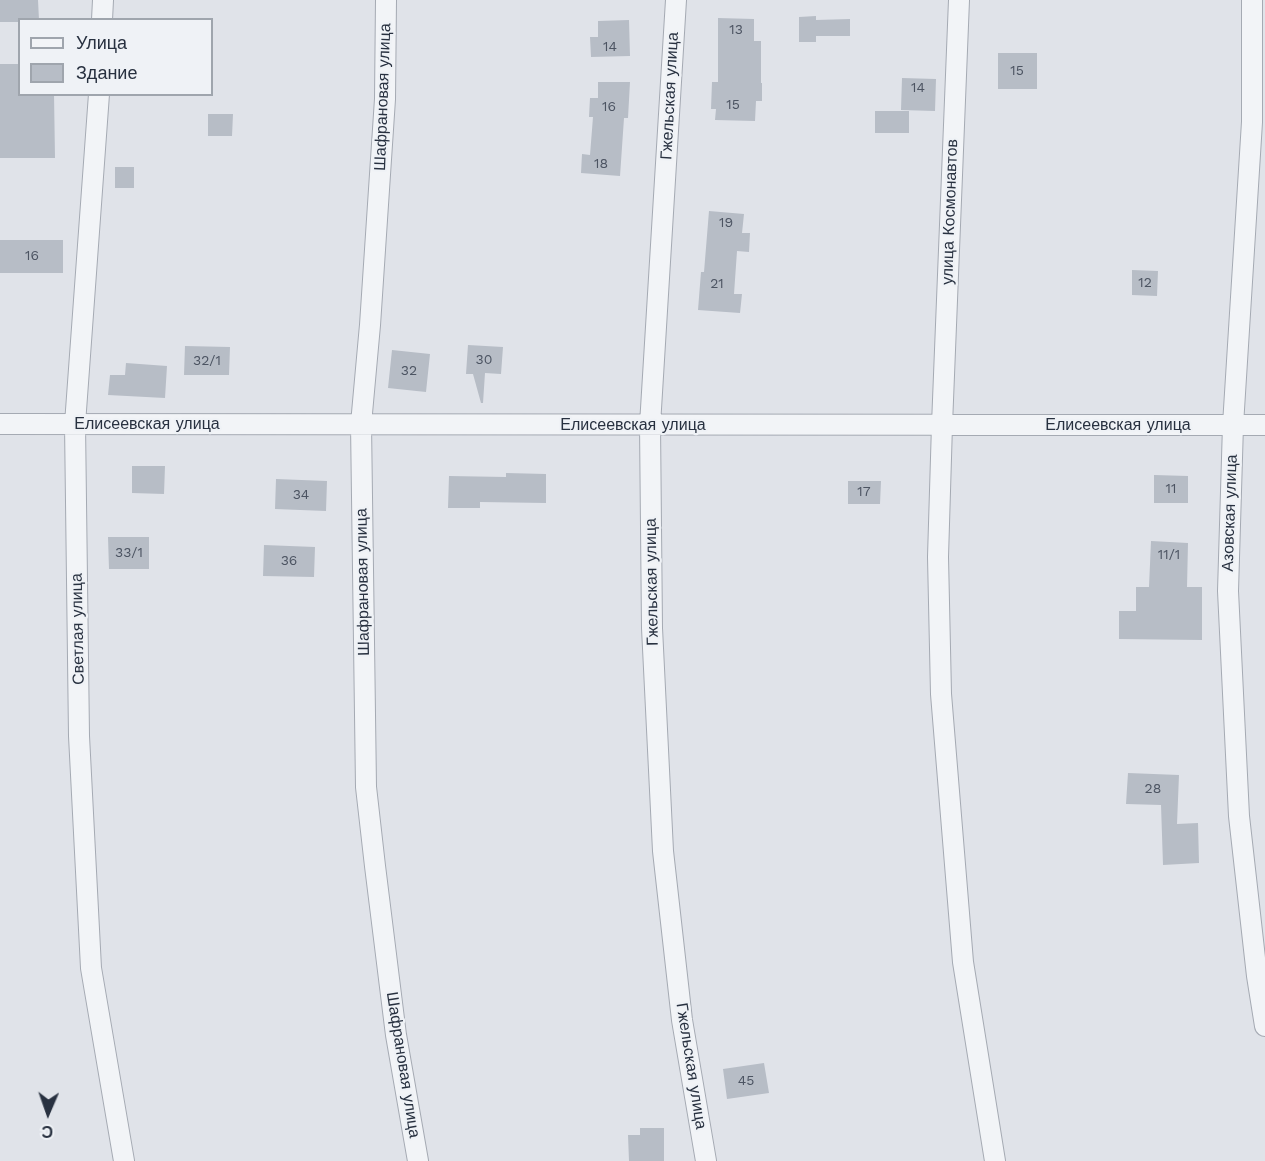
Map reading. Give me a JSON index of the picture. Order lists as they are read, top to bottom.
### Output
{
  "streets": {
    "street": [
      "Гжельская улица",
      "Шафрановая улица",
      "улица Космонавтов",
      "Елисеевская улица",
      "Азовская улица",
      "Светлая улица"
    ]
  },
  "crossings": [
    ["Гжельская улица", "Елисеевская улица"],
    ["Шафрановая улица", "Елисеевская улица"],
    ["улица Космонавтов", "Елисеевская улица"],
    ["Елисеевская улица", "Азовская улица"],
    ["Елисеевская улица", "Светлая улица"]
  ],
  "house_numbers": [
    "13",
    "14",
    "15",
    "14",
    "15",
    "16",
    "18",
    "19",
    "16",
    "12",
    "21",
    "30",
    "32/1",
    "32",
    "11",
    "17",
    "34",
    "33/1",
    "11/1",
    "36",
    "28",
    "45"
  ],
  "legend": ["Улица", "Здание"],
  "north": "bottom"
}
